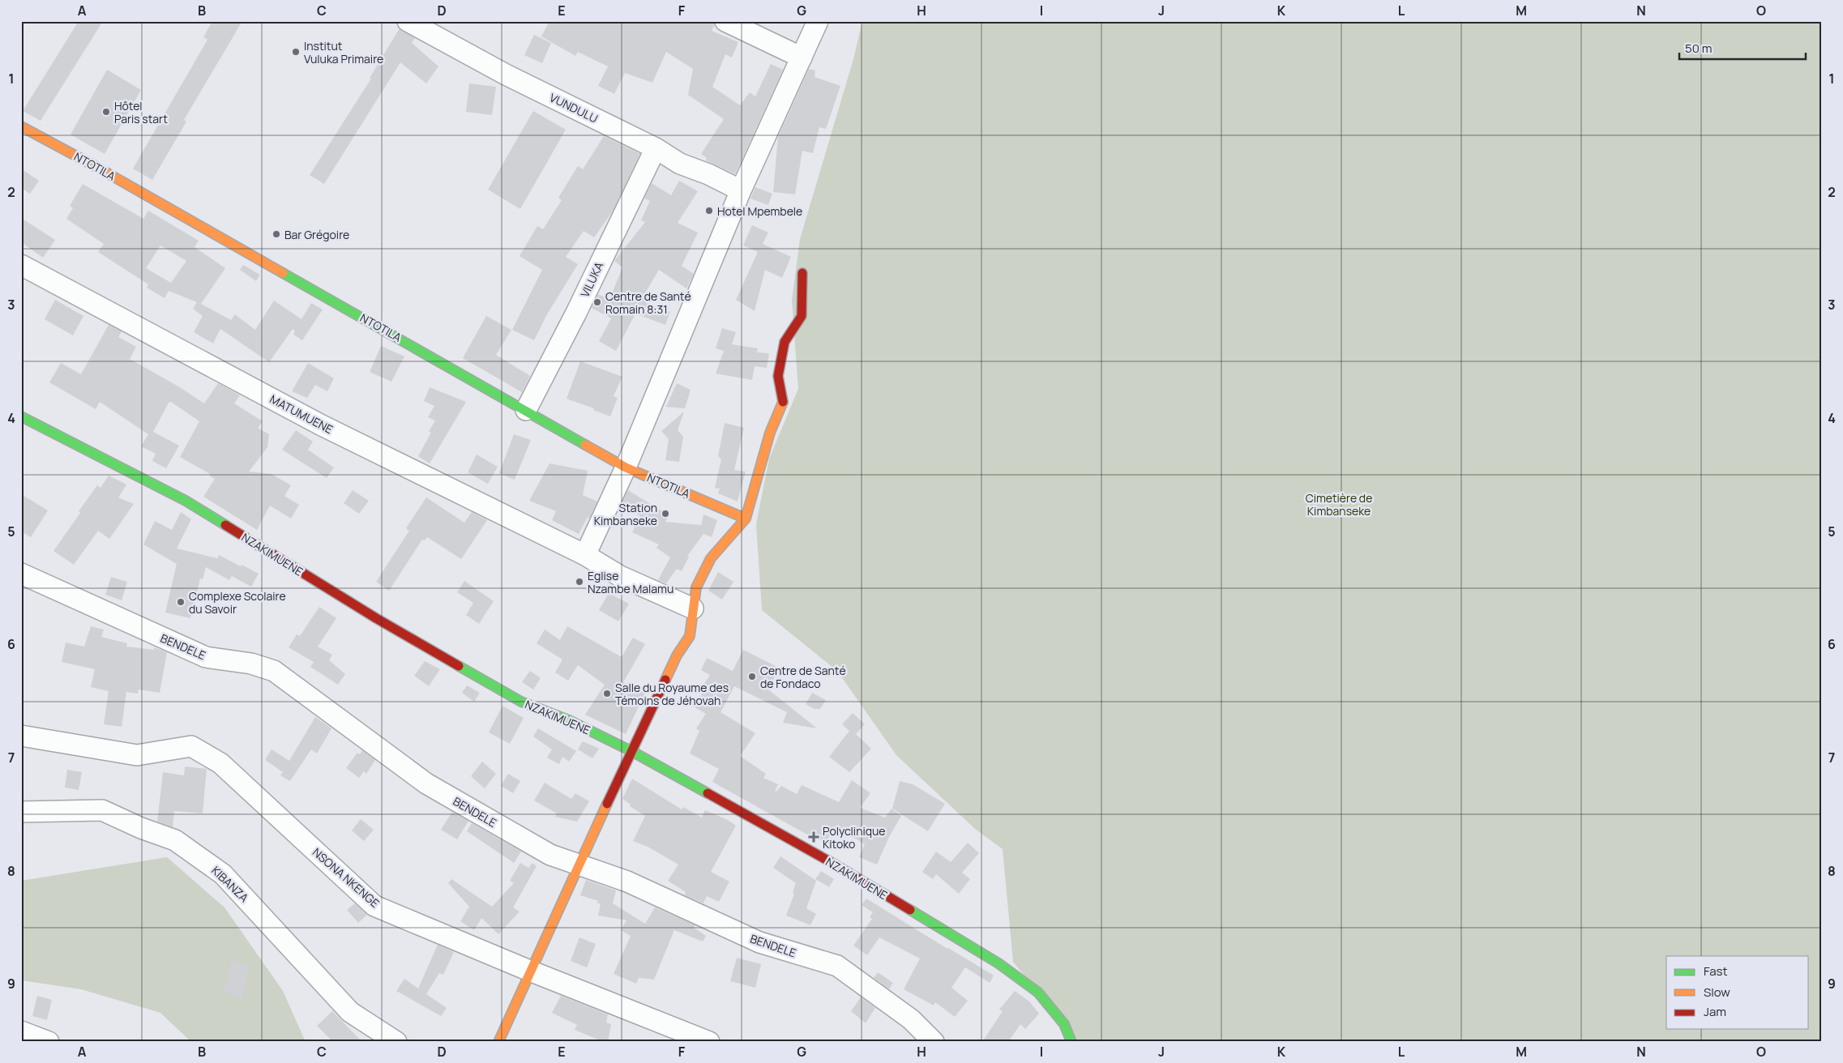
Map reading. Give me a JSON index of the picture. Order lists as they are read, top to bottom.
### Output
{
  "streets": {
    "street": [
      "VUNDULU",
      "NTOTILA",
      "VILUKA",
      "MATUMUENE",
      "NZAKIMUENE",
      "BENDELE",
      "NSONA NKENGE",
      "KIBANZA"
    ]
  },
  "crossings": [
    ["VUNDULU", "VILUKA"],
    ["NTOTILA", "VILUKA"]
  ],
  "parks": ["Cimetière de Kimbanseke"],
  "places": {
    "other": [
      "Institut Vuluka Primaire",
      "Hôtel Paris start",
      "Hotel Mpembele",
      "Bar Grégoire",
      "Centre de Santé Romain 8:31",
      "Station Kimbanseke",
      "Eglise Nzambe Malamu",
      "Complexe Scolaire du Savoir",
      "Centre de Santé de Fondaco",
      "Salle du Royaume des Témoins de Jéhovah"
    ],
    "health": ["Polyclinique Kitoko"]
  },
  "legend": ["Fast", "Slow", "Jam"],
  "scale_bar": "50 m",
  "grid": {
    "columns": [
      "A",
      "B",
      "C",
      "D",
      "E",
      "F",
      "G",
      "H",
      "I",
      "J",
      "K",
      "L",
      "M",
      "N",
      "O"
    ],
    "rows": [
      "1",
      "2",
      "3",
      "4",
      "5",
      "6",
      "7",
      "8",
      "9"
    ]
  }
}
